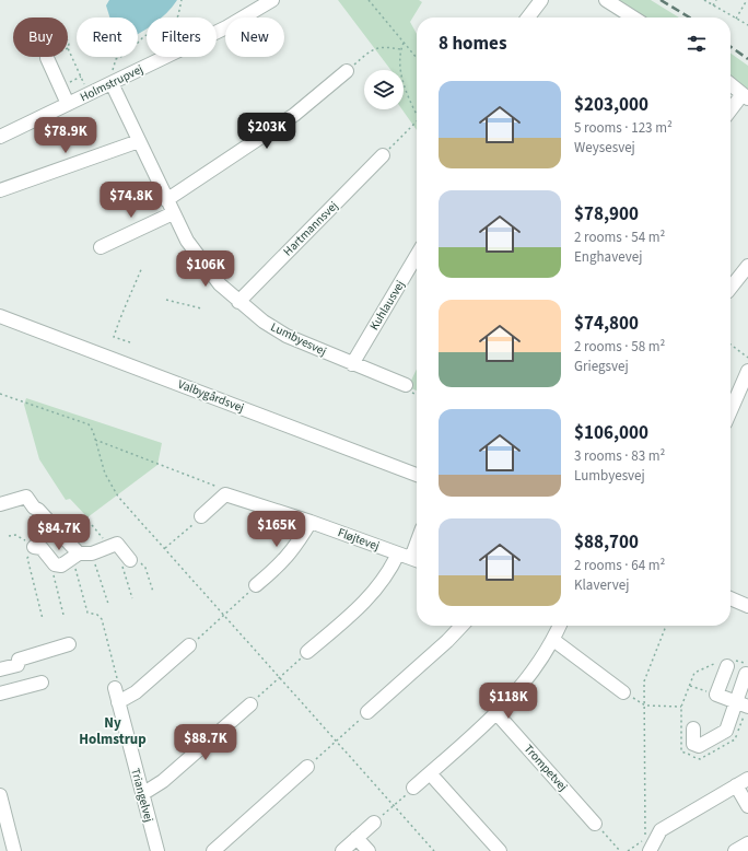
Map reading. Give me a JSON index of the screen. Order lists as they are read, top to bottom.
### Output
{
  "streets": {
    "street": [
      "Holmstrupvej",
      "Hartmannsvej",
      "Kuhlausvej",
      "Lumbyesvej",
      "Valbygårdsvej",
      "Fløjtevej",
      "Trompetvej",
      "Triangelvej"
    ]
  },
  "crossings": [
    ["Holmstrupvej", "Lumbyesvej"],
    ["Hartmannsvej", "Lumbyesvej"],
    ["Kuhlausvej", "Lumbyesvej"]
  ],
  "districts": ["Ny Holmstrup"],
  "page": {
    "chip": [
      "Buy",
      "Rent",
      "Filters",
      "New"
    ],
    "heading": "8 homes",
    "list": [
      {
        "name": "$203,000",
        "note": "5 rooms · 123 m² · Weysesvej"
      },
      {
        "name": "$78,900",
        "note": "2 rooms · 54 m² · Enghavevej"
      },
      {
        "name": "$74,800",
        "note": "2 rooms · 58 m² · Griegsvej"
      },
      {
        "name": "$106,000",
        "note": "3 rooms · 83 m² · Lumbyesvej"
      },
      {
        "name": "$88,700",
        "note": "2 rooms · 64 m² · Klavervej"
      }
    ],
    "price": [
      "$203K",
      "$78.9K",
      "$74.8K",
      "$106K",
      "$165K",
      "$84.7K",
      "$118K",
      "$88.7K"
    ]
  }
}
